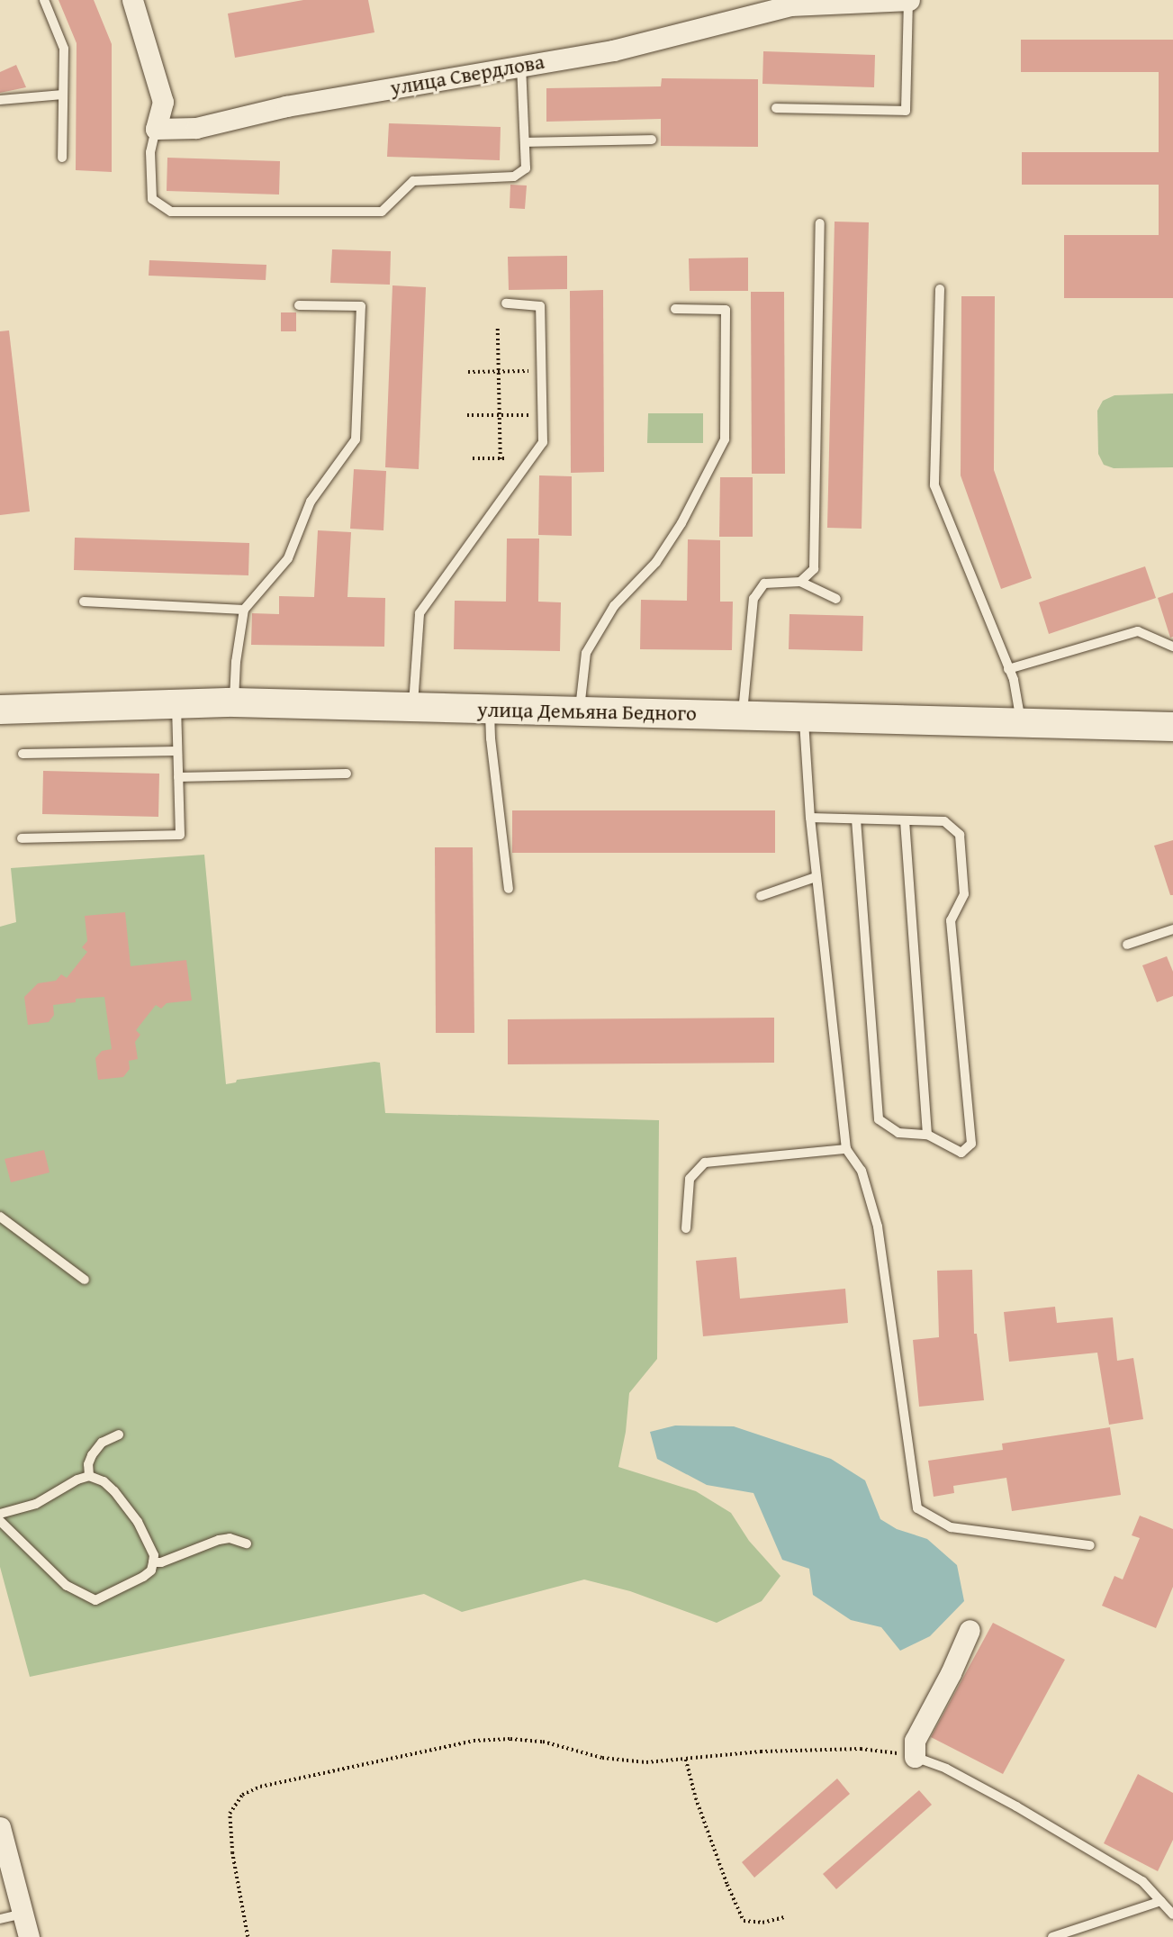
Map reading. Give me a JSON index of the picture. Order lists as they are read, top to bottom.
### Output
{
  "streets": {
    "main road": ["улица Демьяна Бедного"],
    "street": ["улица Свердлова"]
  }
}
